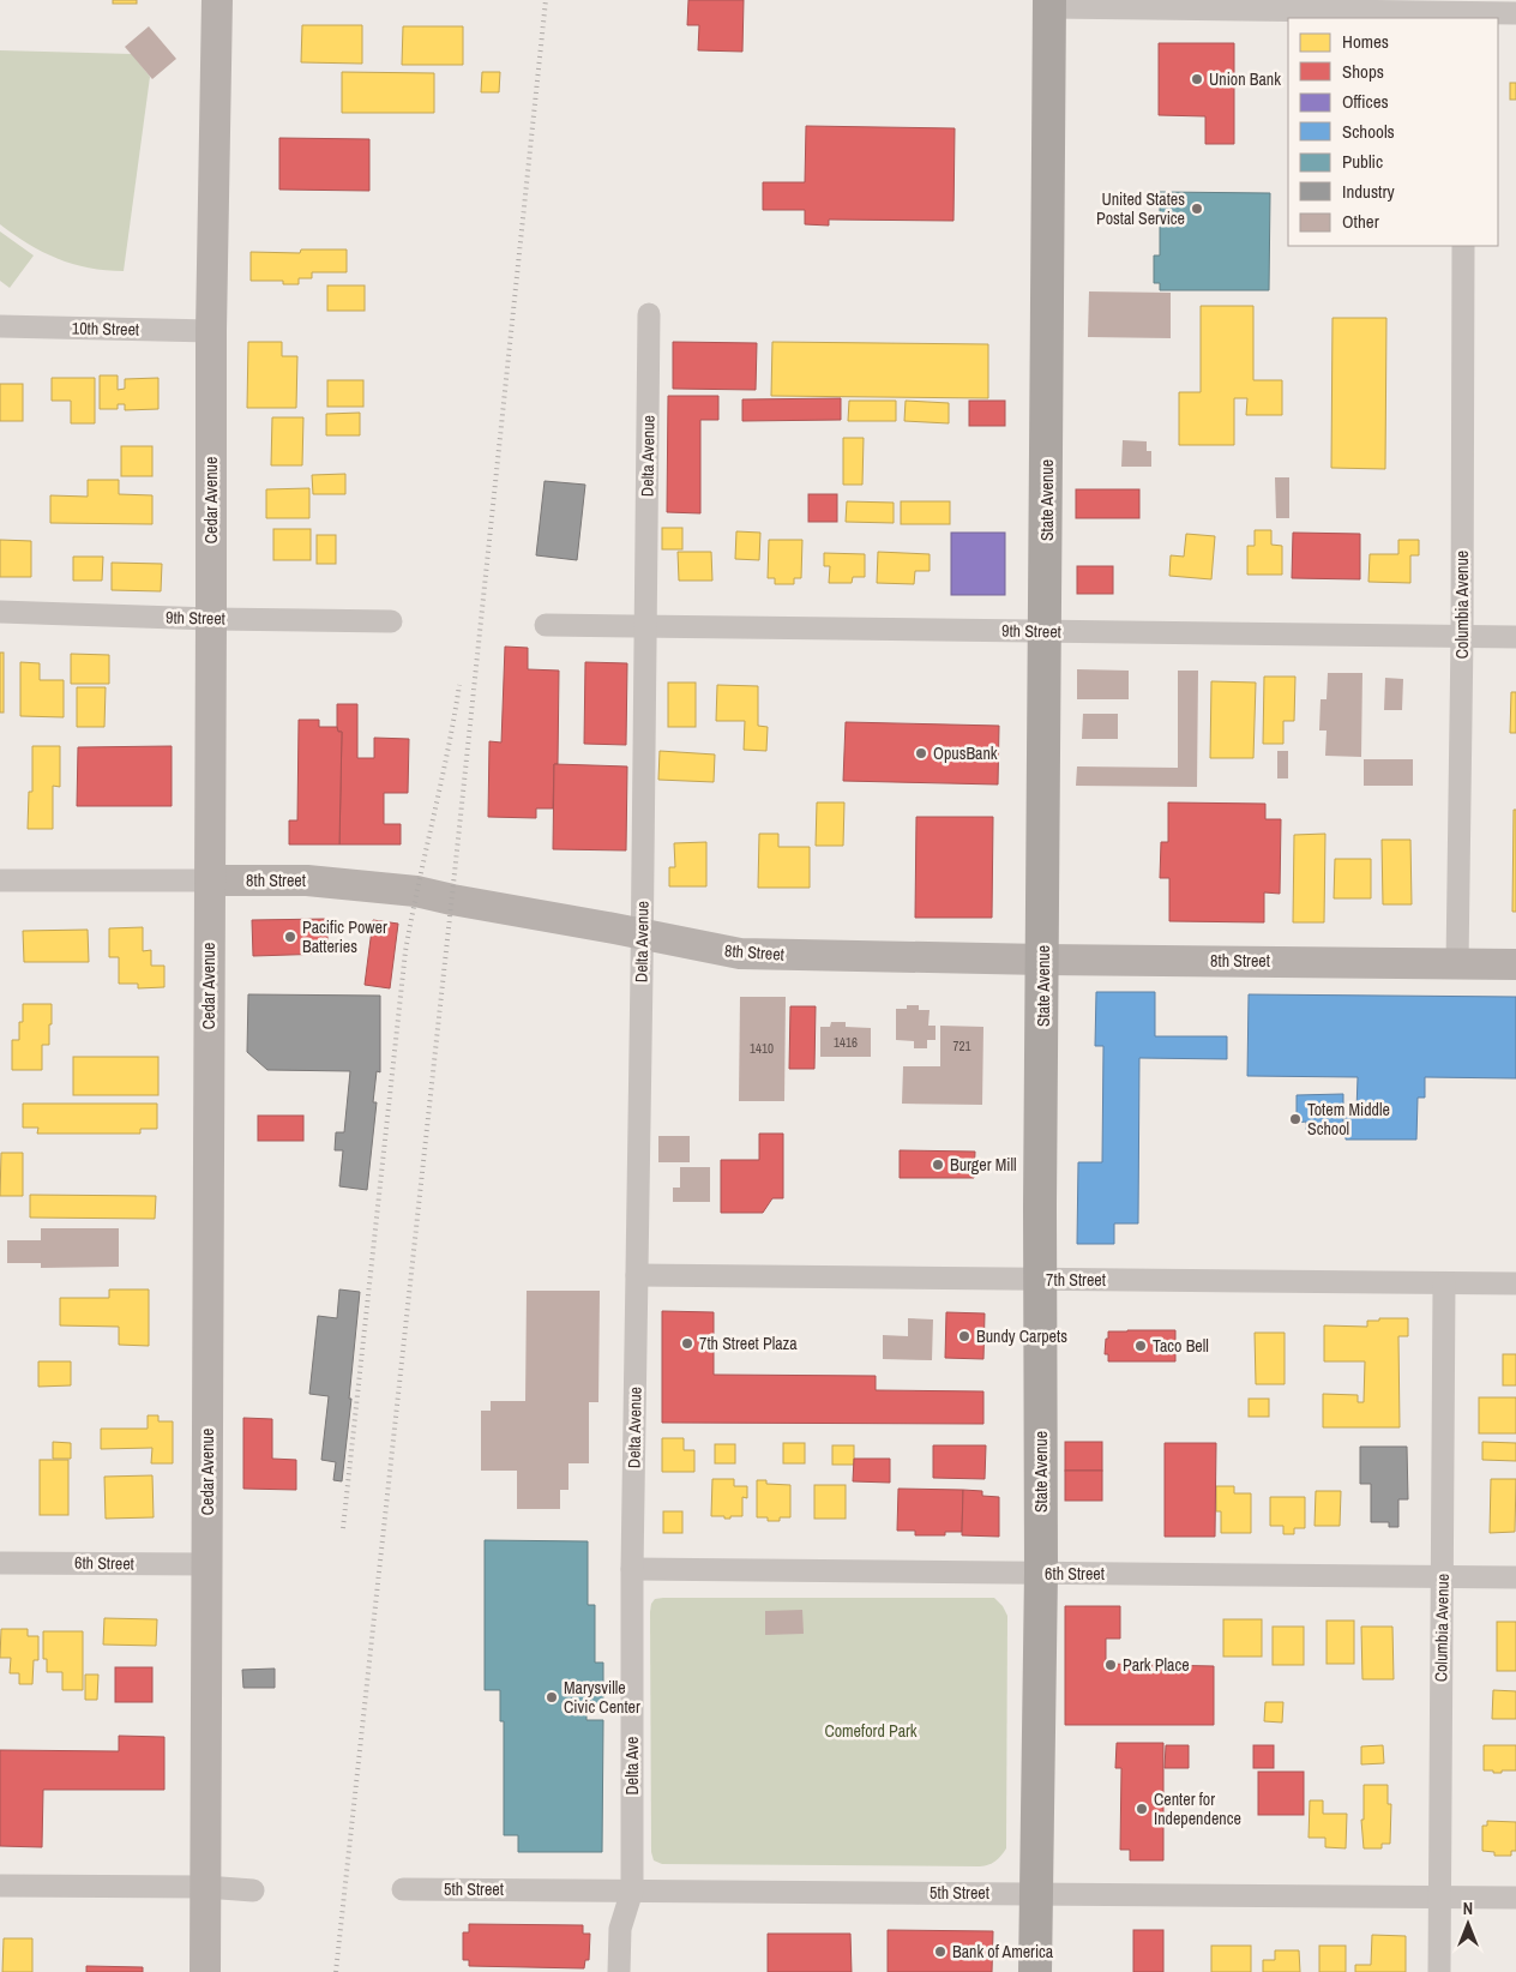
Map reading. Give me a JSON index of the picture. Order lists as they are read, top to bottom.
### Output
{
  "streets": {
    "main road": ["State Avenue"],
    "street": [
      "10th Street",
      "Delta Avenue",
      "Cedar Avenue",
      "Columbia Avenue",
      "9th Street",
      "8th Street",
      "7th Street",
      "6th Street",
      "Delta Ave",
      "5th Street"
    ]
  },
  "crossings": [
    ["10th Street", "Cedar Avenue"],
    ["Delta Avenue", "9th Street"],
    ["Delta Avenue", "8th Street"],
    ["Delta Avenue", "7th Street"],
    ["Delta Avenue", "6th Street"],
    ["Delta Avenue", "Delta Ave"],
    ["Cedar Avenue", "9th Street"],
    ["Cedar Avenue", "8th Street"],
    ["Cedar Avenue", "6th Street"],
    ["State Avenue", "9th Street"],
    ["State Avenue", "8th Street"],
    ["State Avenue", "7th Street"],
    ["State Avenue", "6th Street"],
    ["State Avenue", "5th Street"],
    ["Columbia Avenue", "9th Street"],
    ["Columbia Avenue", "8th Street"],
    ["Columbia Avenue", "7th Street"],
    ["Columbia Avenue", "6th Street"],
    ["Columbia Avenue", "5th Street"],
    ["6th Street", "Delta Ave"],
    ["Delta Ave", "5th Street"]
  ],
  "parks": ["Comeford Park"],
  "places": [
    "Union Bank",
    "United States Postal Service",
    "OpusBank",
    "Pacific Power Batteries",
    "Totem Middle School",
    "Burger Mill",
    "Bundy Carpets",
    "7th Street Plaza",
    "Taco Bell",
    "Park Place",
    "Marysville Civic Center",
    "Center for Independence",
    "Bank of America"
  ],
  "house_numbers": ["1416", "721", "1410"],
  "legend": [
    "Homes",
    "Shops",
    "Offices",
    "Schools",
    "Public",
    "Industry",
    "Other"
  ],
  "north": "top"
}
